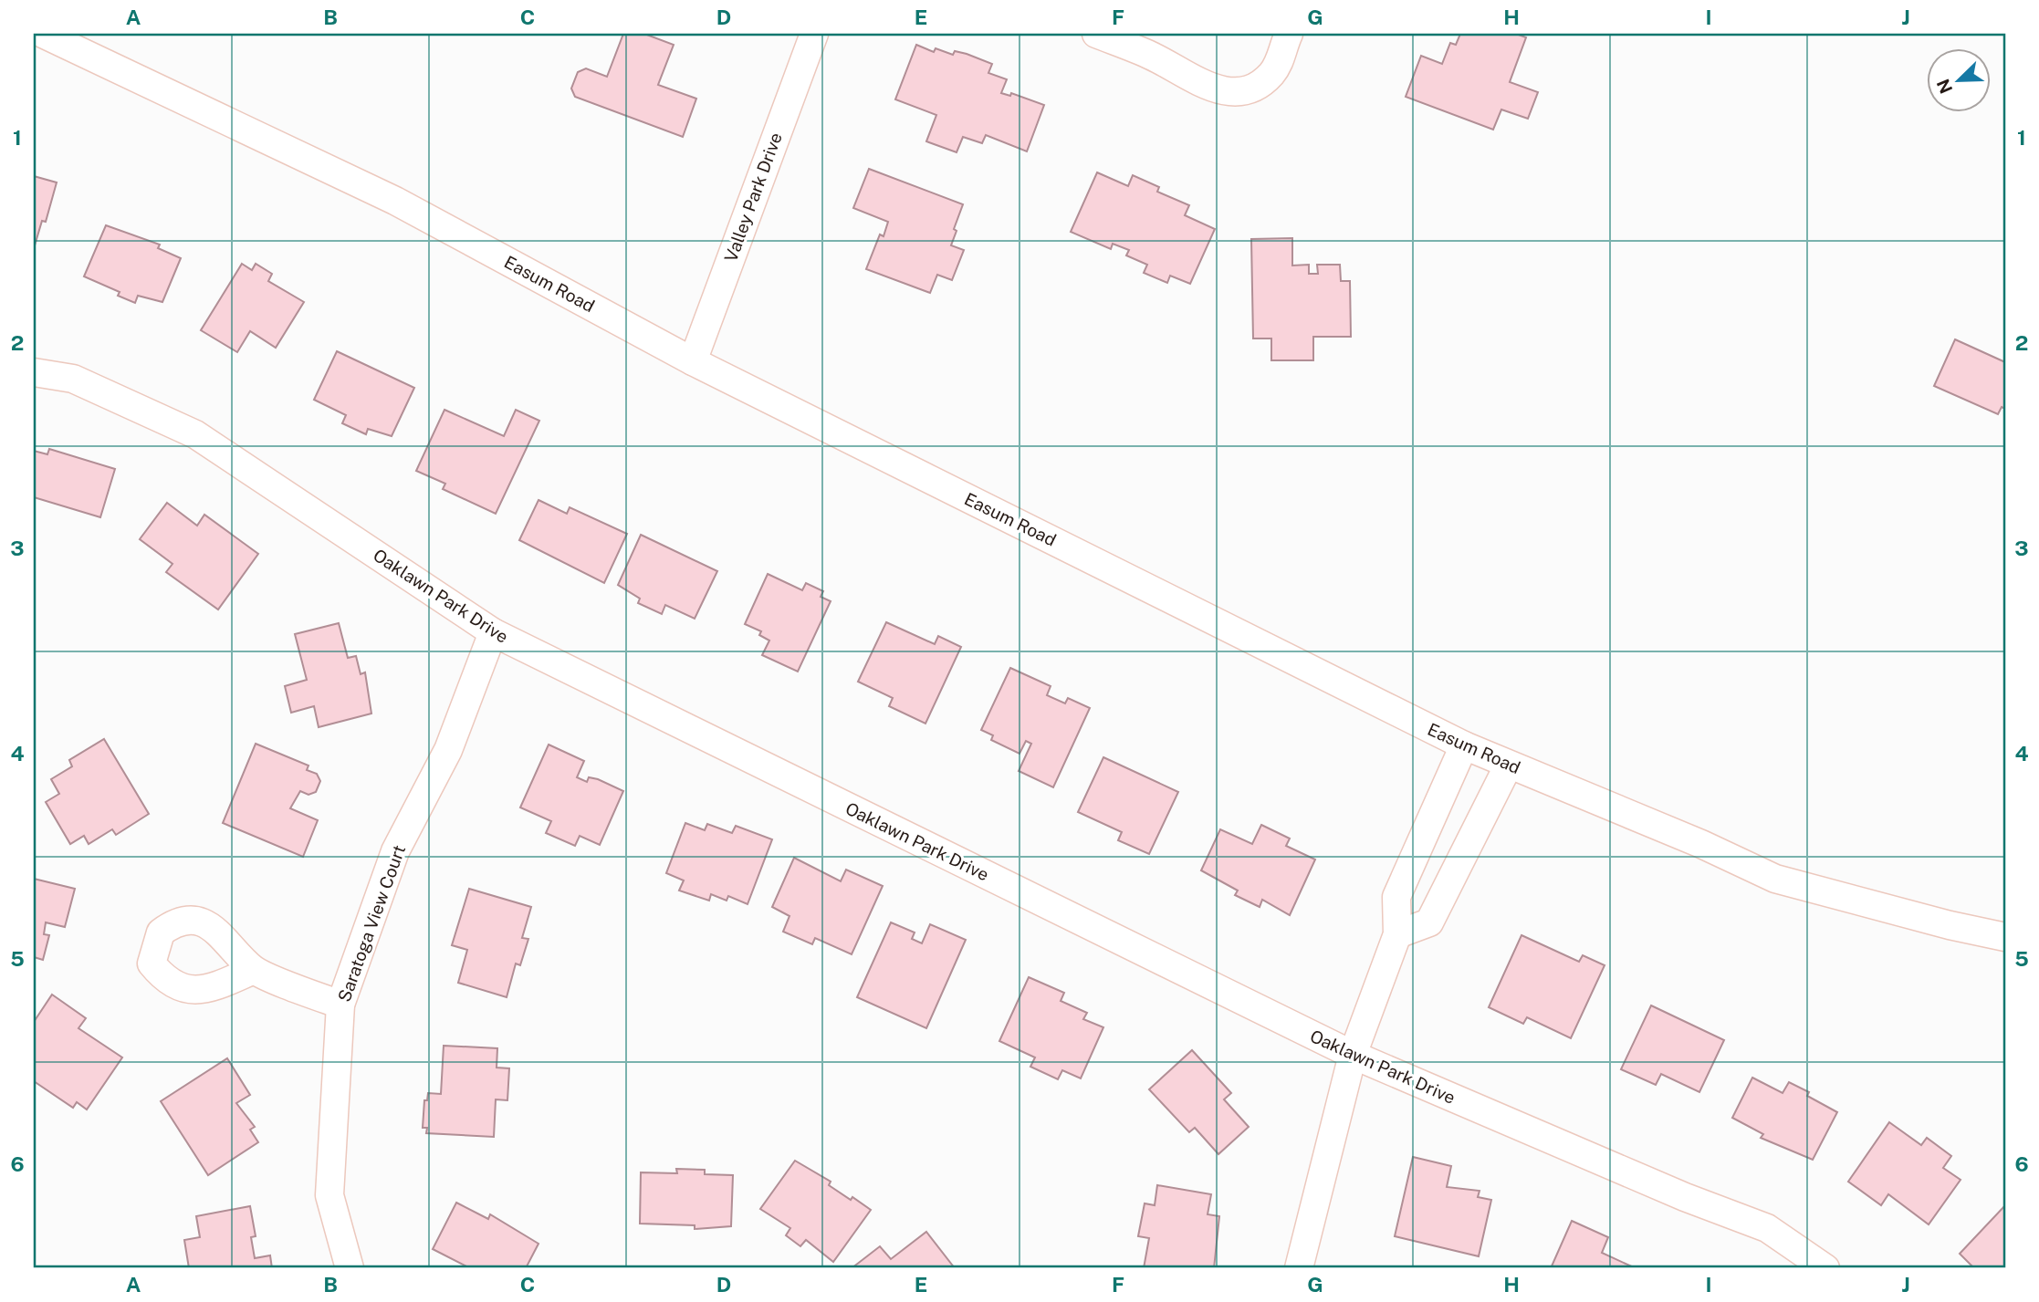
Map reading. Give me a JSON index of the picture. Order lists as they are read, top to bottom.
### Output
{
  "streets": {
    "street": [
      "Valley Park Drive",
      "Easum Road",
      "Oaklawn Park Drive",
      "Saratoga View Court"
    ]
  },
  "crossings": [
    ["Valley Park Drive", "Easum Road"],
    ["Oaklawn Park Drive", "Saratoga View Court"]
  ],
  "north": "bottom left",
  "grid": {
    "columns": [
      "A",
      "B",
      "C",
      "D",
      "E",
      "F",
      "G",
      "H",
      "I",
      "J"
    ],
    "rows": [
      "1",
      "2",
      "3",
      "4",
      "5",
      "6"
    ]
  }
}
